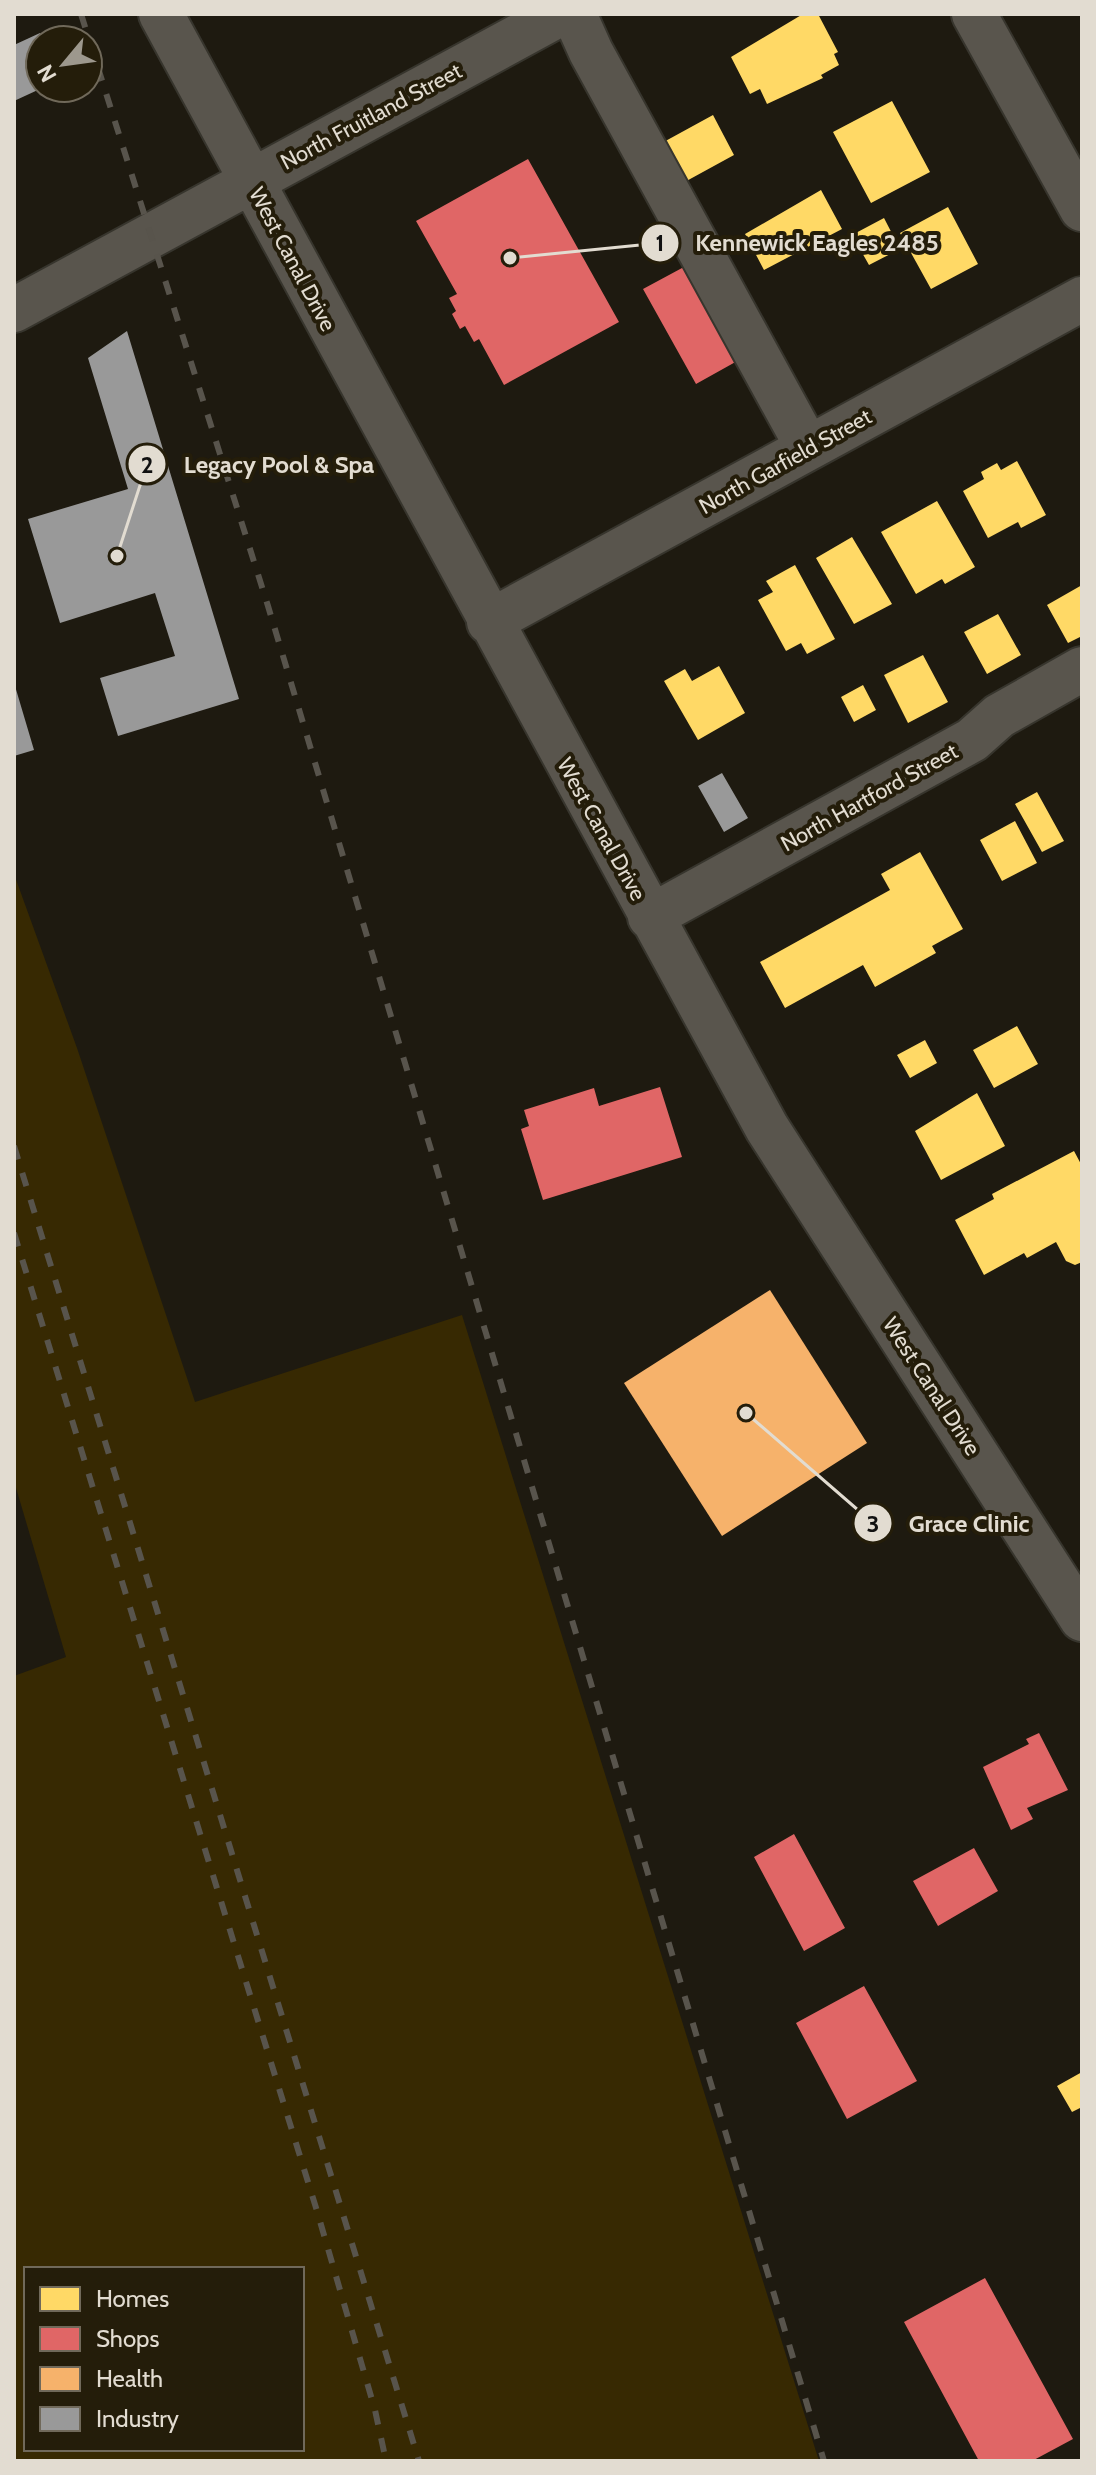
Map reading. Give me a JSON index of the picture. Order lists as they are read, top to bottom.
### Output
{
  "streets": {
    "street": [
      "North Fruitland Street",
      "West Canal Drive",
      "North Garfield Street",
      "North Hartford Street"
    ]
  },
  "crossings": [
    ["North Fruitland Street", "West Canal Drive"],
    ["West Canal Drive", "North Garfield Street"],
    ["West Canal Drive", "North Hartford Street"]
  ],
  "places": ["Kennewick Eagles 2485", "Legacy Pool & Spa", "Grace Clinic"],
  "legend": [
    "Homes",
    "Shops",
    "Health",
    "Industry"
  ],
  "north": "bottom left"
}
